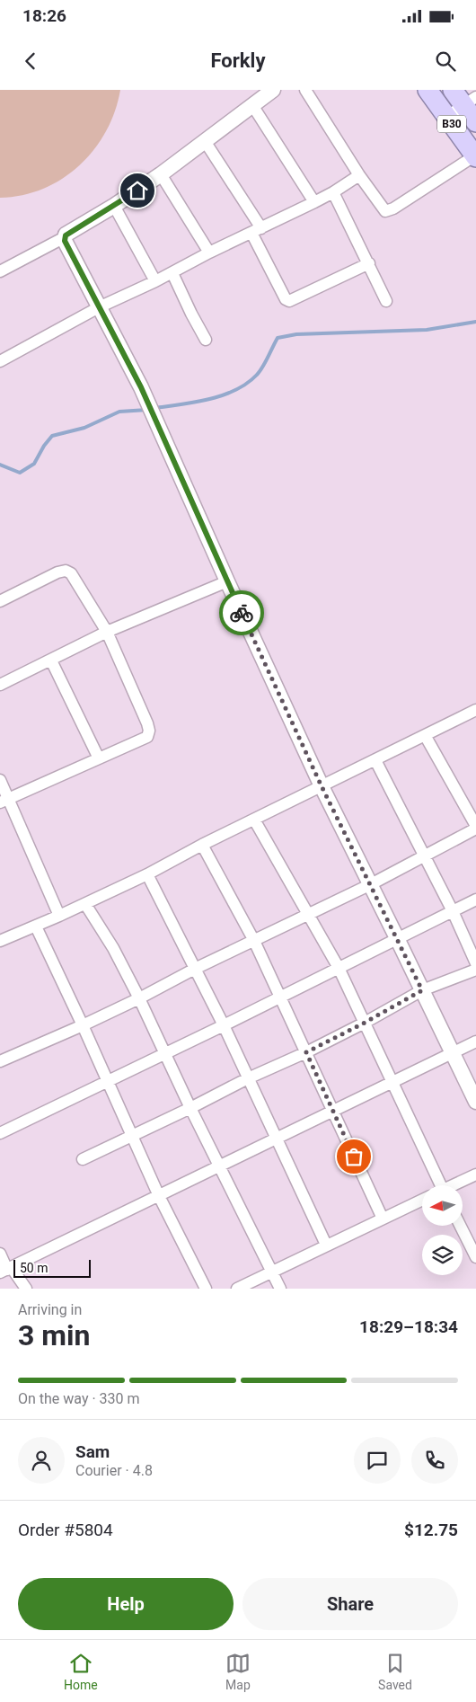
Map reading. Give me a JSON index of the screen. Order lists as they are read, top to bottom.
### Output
{
  "streets": {
    "highway": ["B30"]
  },
  "scale_bar": "50 m",
  "north": "left",
  "page": {
    "status": "18:26",
    "header": "Forkly",
    "scale": "50 m",
    "heading": ["3 min", "Arriving in", "18:29–18:34"],
    "panel": [
      "Sam",
      "Courier · 4.8",
      "Order #5804",
      "$12.75"
    ],
    "bar": "On the way · 330 m",
    "buttons": ["Help", "Share"],
    "tabs": ["Home", "Map", "Saved"]
  }
}
